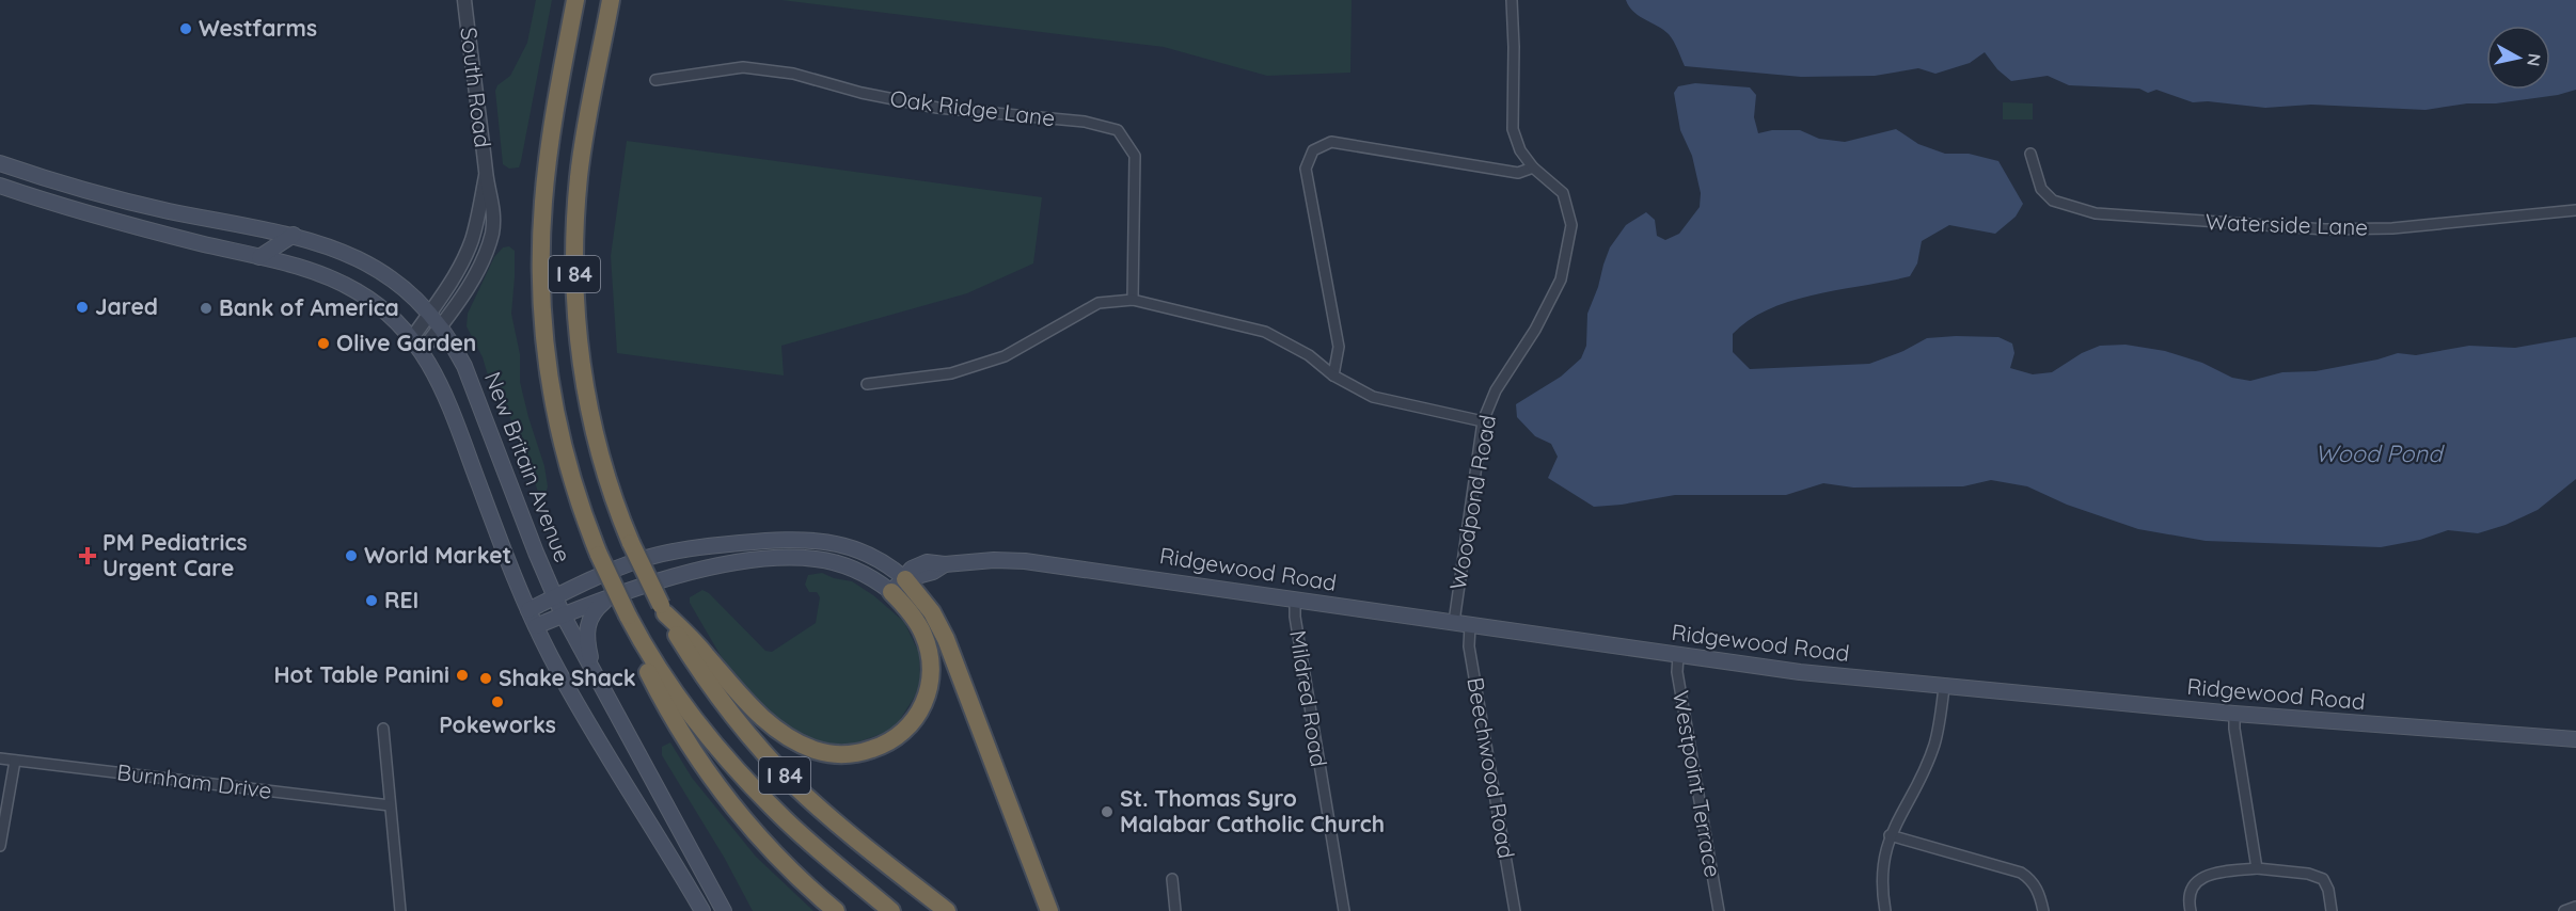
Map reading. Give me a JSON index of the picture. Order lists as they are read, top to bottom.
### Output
{
  "streets": {
    "highway": ["I 84"],
    "main road": ["New Britain Avenue", "Ridgewood Road"],
    "street": [
      "South Road",
      "Oak Ridge Lane",
      "Waterside Lane",
      "Woodpond Road",
      "Mildred Road",
      "Beechwood Road",
      "Burnham Drive",
      "Westpoint Terrace"
    ]
  },
  "crossings": [
    ["South Road", "New Britain Avenue"],
    ["Woodpond Road", "Ridgewood Road"],
    ["Ridgewood Road", "Mildred Road"],
    ["Ridgewood Road", "Beechwood Road"],
    ["Ridgewood Road", "Westpoint Terrace"]
  ],
  "water": ["Wood Pond"],
  "places": {
    "other": [
      "Westfarms",
      "Jared",
      "Bank of America",
      "Olive Garden",
      "World Market",
      "REI",
      "Hot Table Panini",
      "Shake Shack",
      "Pokeworks",
      "St. Thomas Syro Malabar Catholic Church"
    ],
    "health": ["PM Pediatrics Urgent Care"]
  },
  "north": "right"
}
